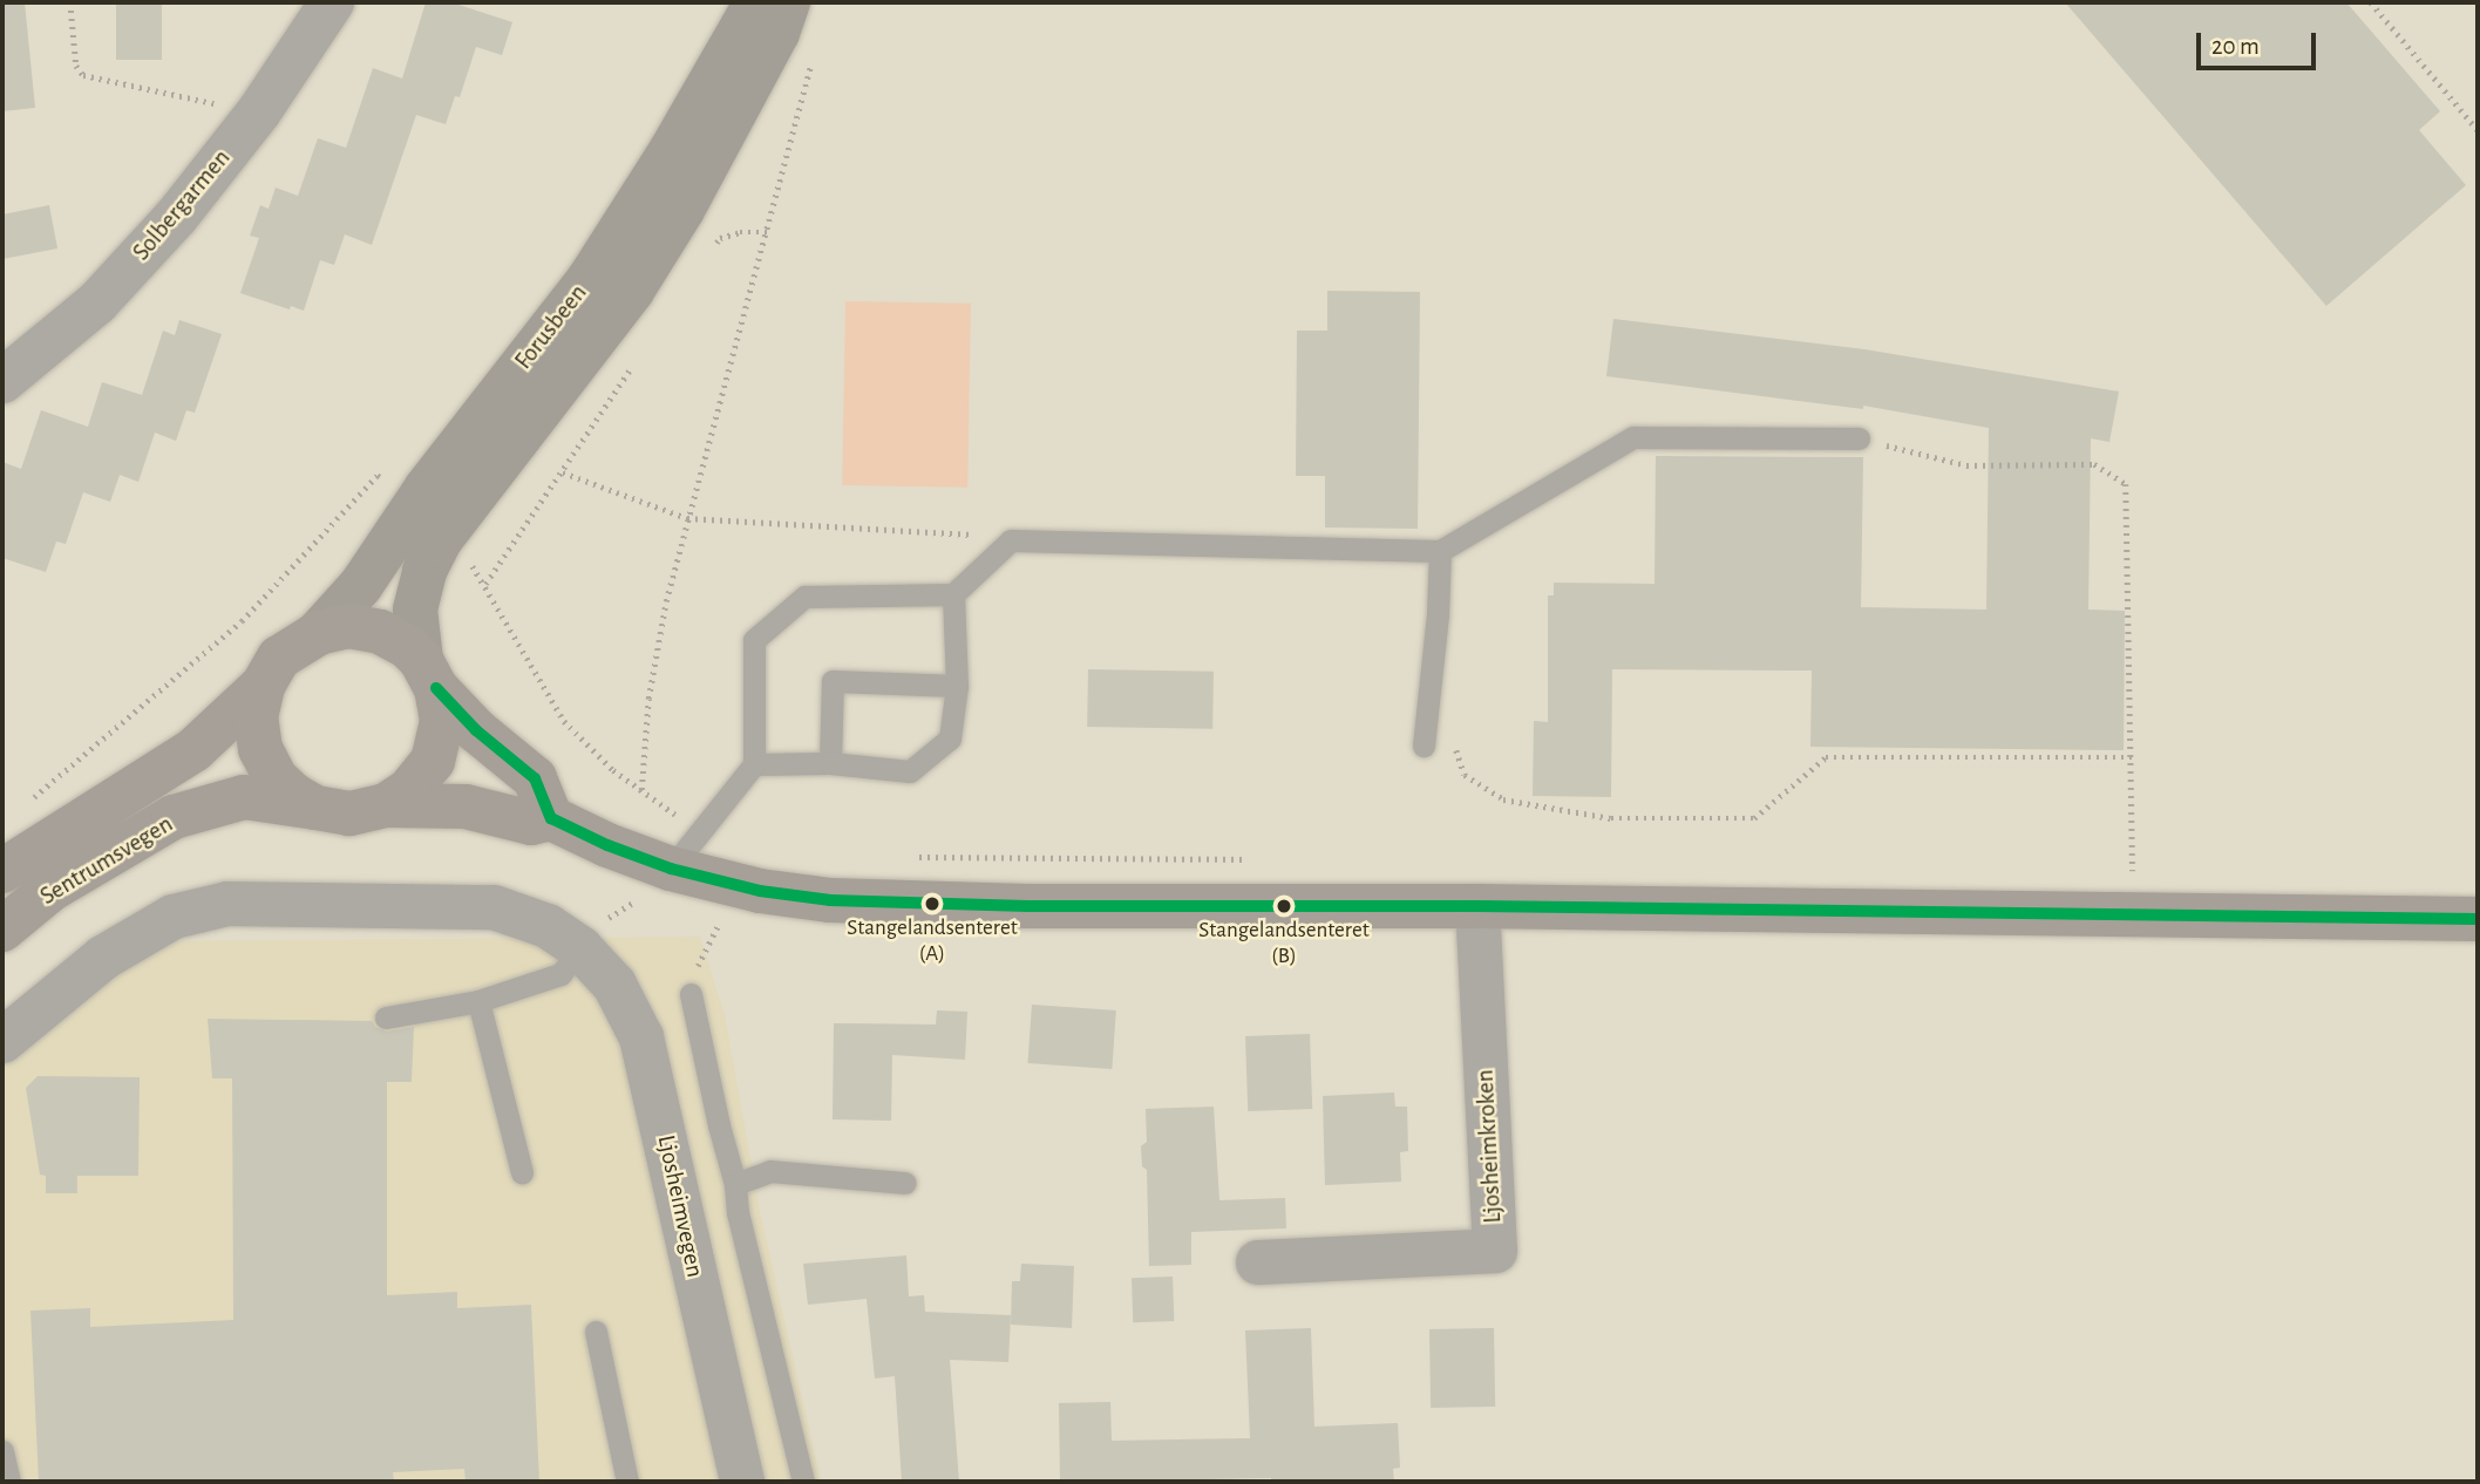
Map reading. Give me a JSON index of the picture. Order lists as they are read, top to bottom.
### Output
{
  "streets": {
    "main road": ["Forusbeen", "Sentrumsvegen"],
    "street": ["Solbergarmen", "Ljosheimkroken", "Ljosheimvegen"]
  },
  "crossings": [
    ["Forusbeen", "Sentrumsvegen"]
  ],
  "places": ["Stangelandsenteret (A)", "Stangelandsenteret (B)"],
  "scale_bar": "20 m"
}
